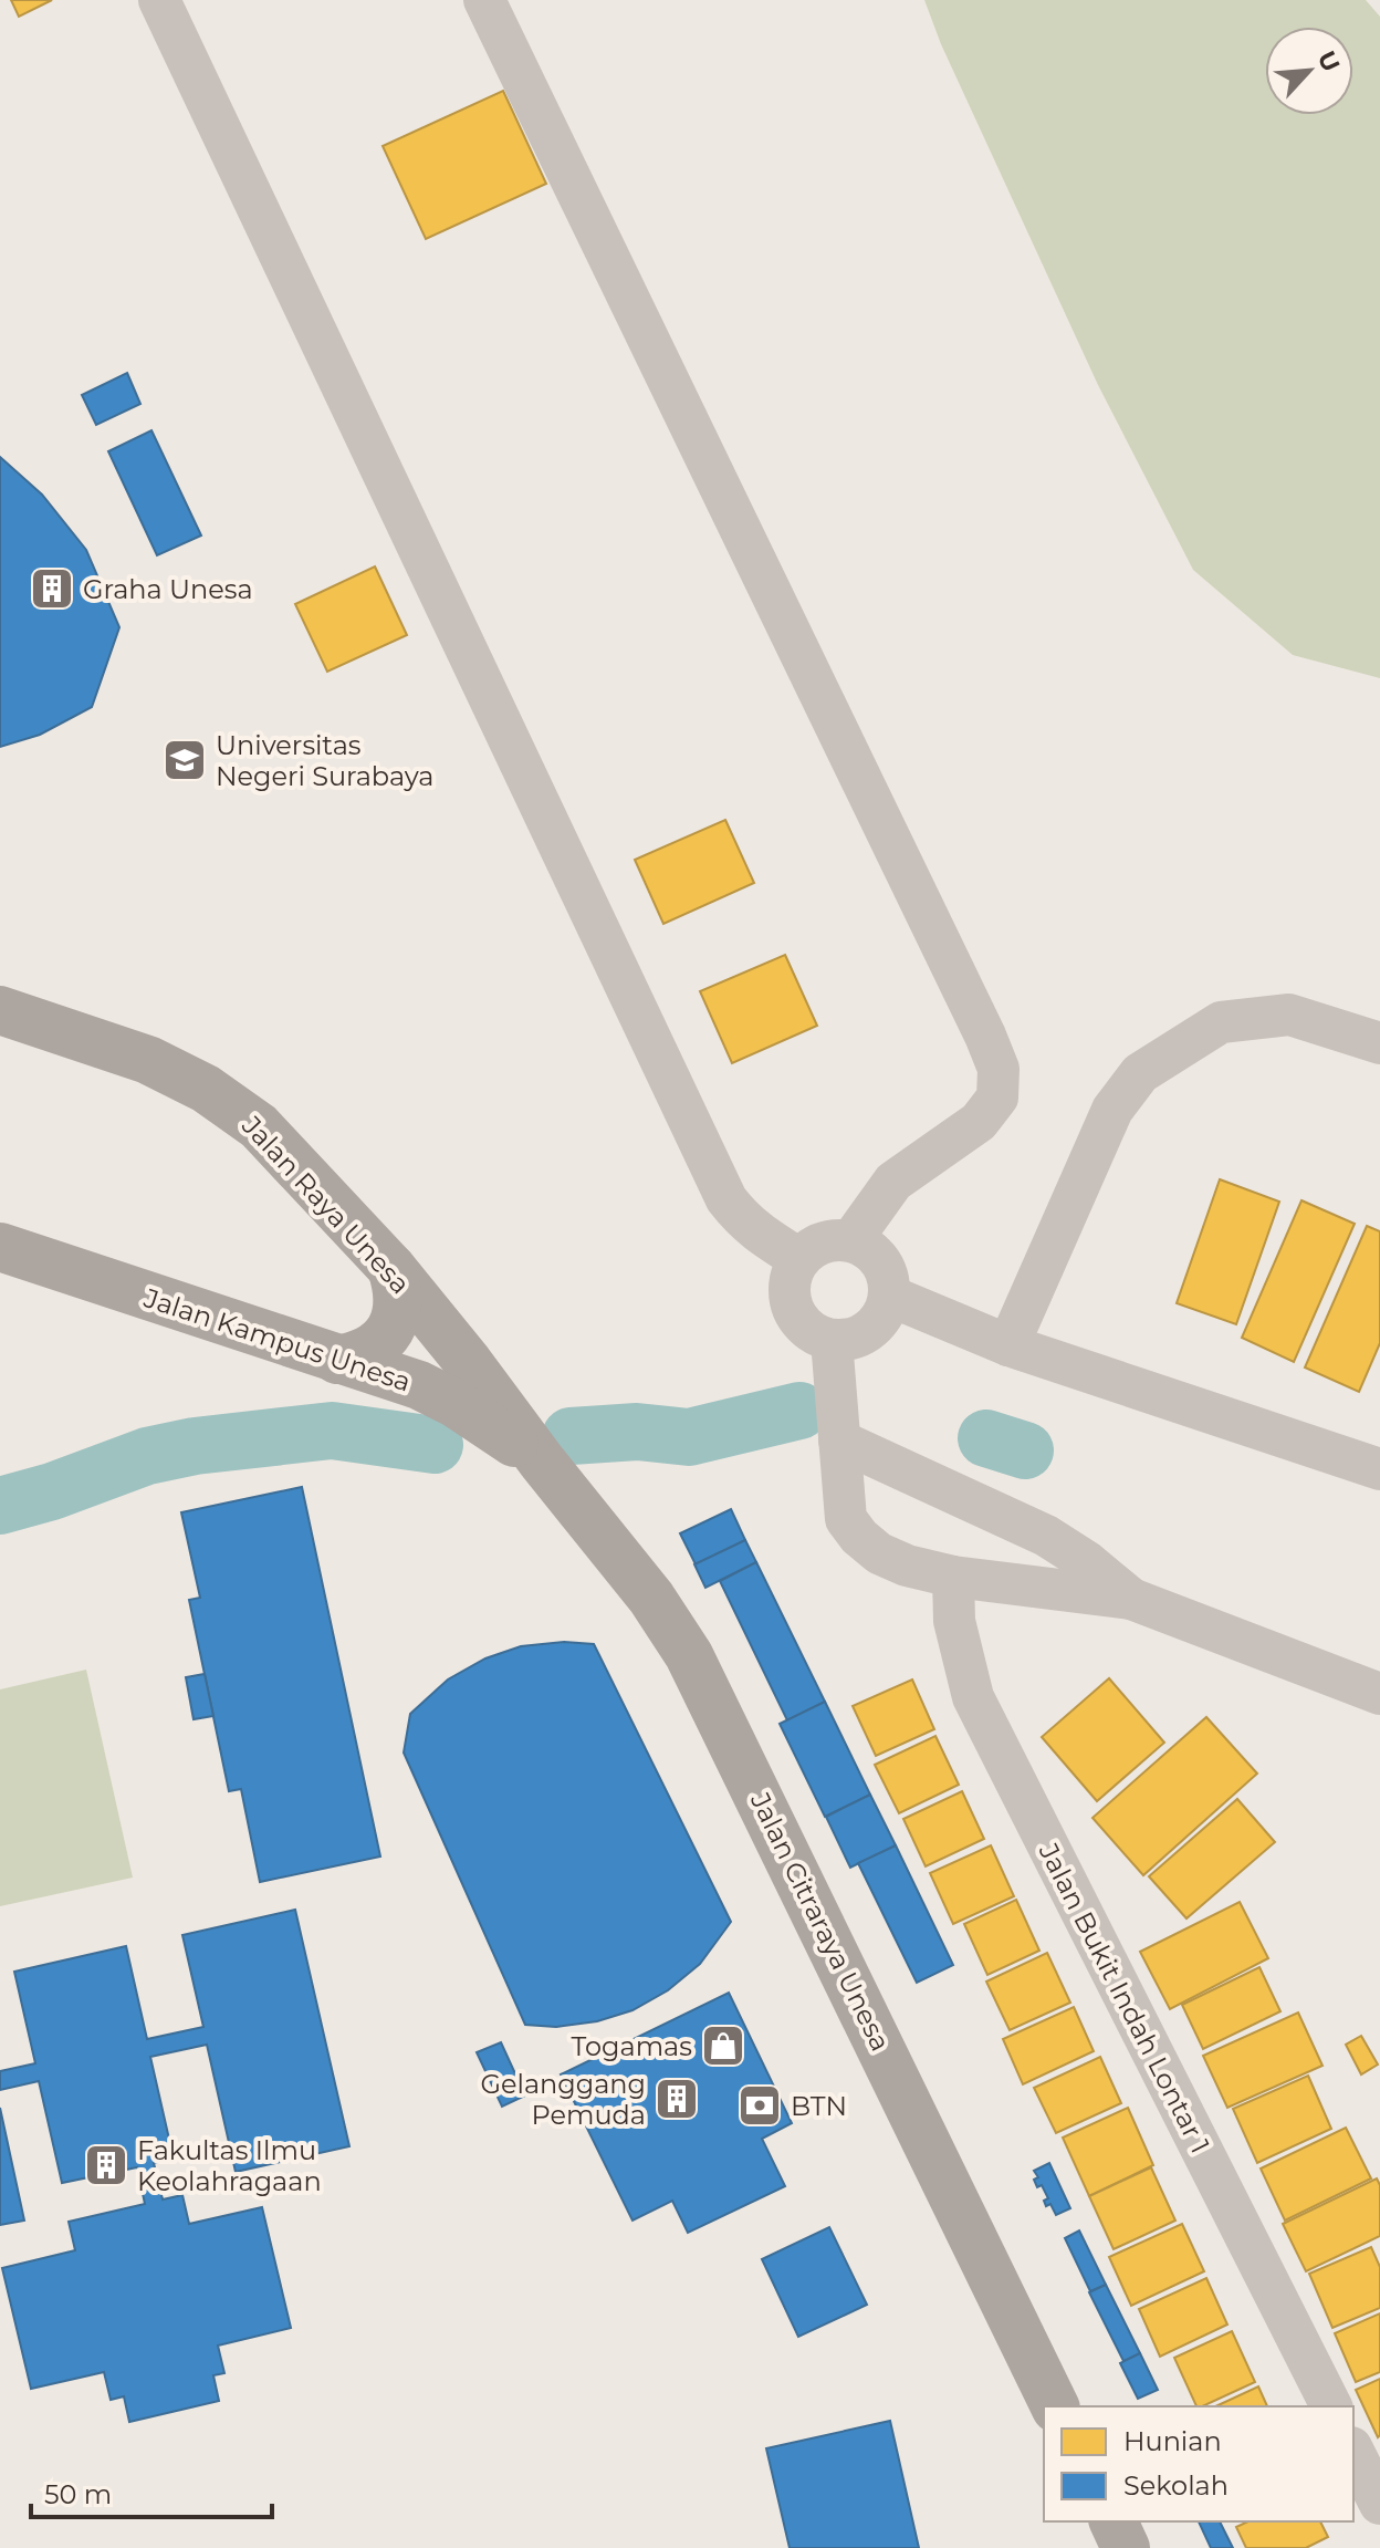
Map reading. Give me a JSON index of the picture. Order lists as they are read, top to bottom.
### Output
{
  "streets": {
    "main road": ["Jalan Raya Unesa", "Jalan Kampus Unesa", "Jalan Citraraya Unesa"],
    "street": ["Jalan Bukit Indah Lontar 1"]
  },
  "crossings": [
    ["Jalan Raya Unesa", "Jalan Kampus Unesa"],
    ["Jalan Raya Unesa", "Jalan Citraraya Unesa"],
    ["Jalan Kampus Unesa", "Jalan Citraraya Unesa"]
  ],
  "places": {
    "building": ["Graha Unesa", "Gelanggang Pemuda", "Fakultas Ilmu Keolahragaan"],
    "school or university": ["Universitas Negeri Surabaya"],
    "shop": ["Togamas"],
    "bank": ["BTN"]
  },
  "legend": ["Hunian", "Sekolah"],
  "scale_bar": "50 m",
  "north": "top right"
}
